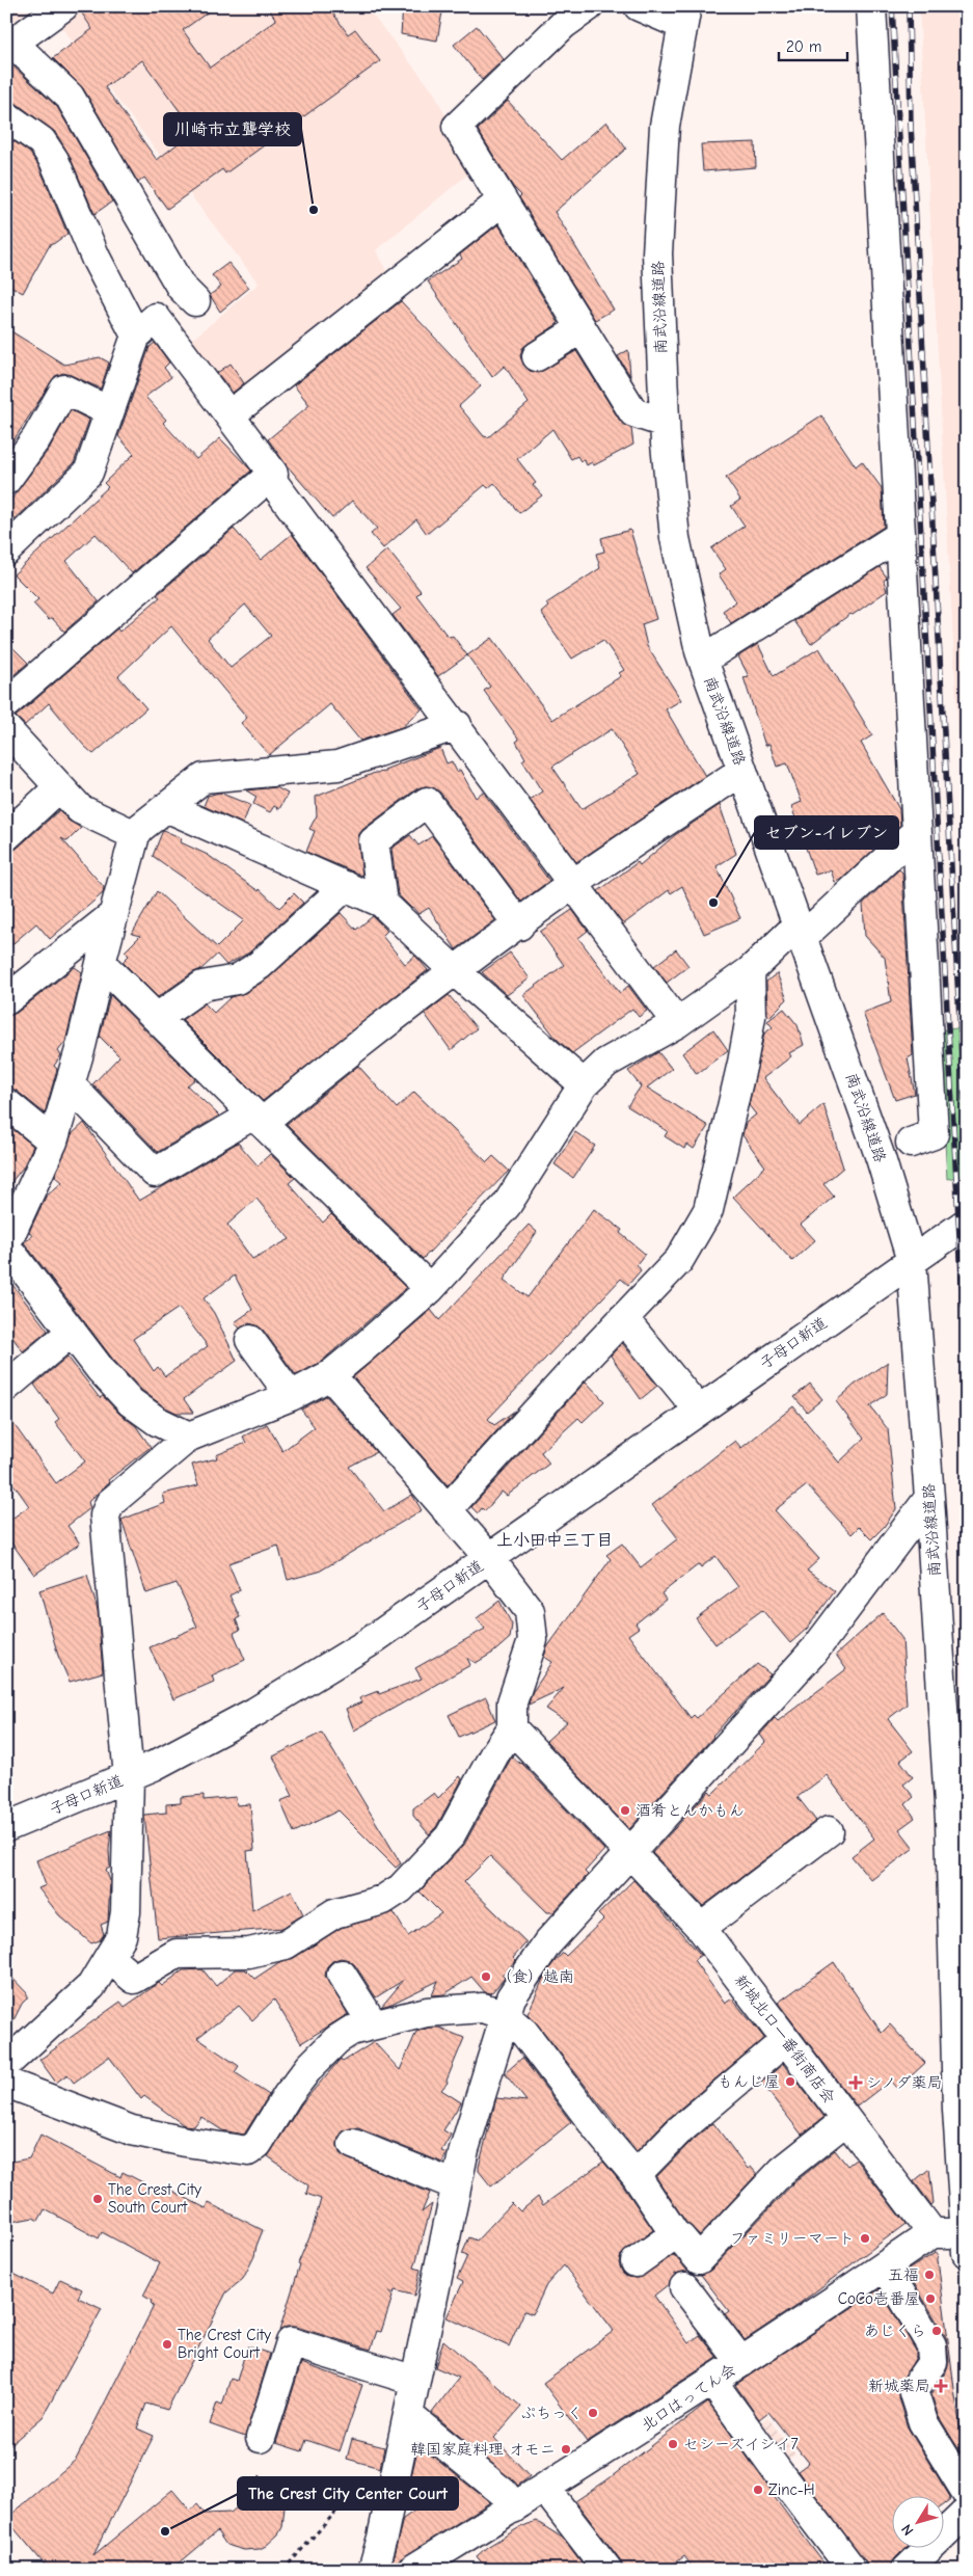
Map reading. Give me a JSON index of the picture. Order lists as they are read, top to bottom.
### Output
{
  "streets": {
    "street": [
      "南武沿線道路",
      "子母口新道",
      "新城北口一番街商店会",
      "北口はってん会"
    ]
  },
  "crossings": [
    ["南武沿線道路", "子母口新道"],
    ["新城北口一番街商店会", "北口はってん会"]
  ],
  "districts": ["上小田中三丁目"],
  "places": {
    "other": [
      "川崎市立聾学校",
      "セブン-イレブン",
      "酒肴とんかもん",
      "（食）越南",
      "もんじ屋",
      "The Crest City South Court",
      "ファミリーマート",
      "五福",
      "CoCo壱番屋",
      "あじくら",
      "The Crest City Bright Court",
      "ぷちっく",
      "セシーズイシイ7",
      "韓国家庭料理 オモニ",
      "Zinc-H",
      "The Crest City Center Court"
    ],
    "health": ["シノダ薬局", "新城薬局"]
  },
  "scale_bar": "20 m",
  "north": "bottom left"
}
